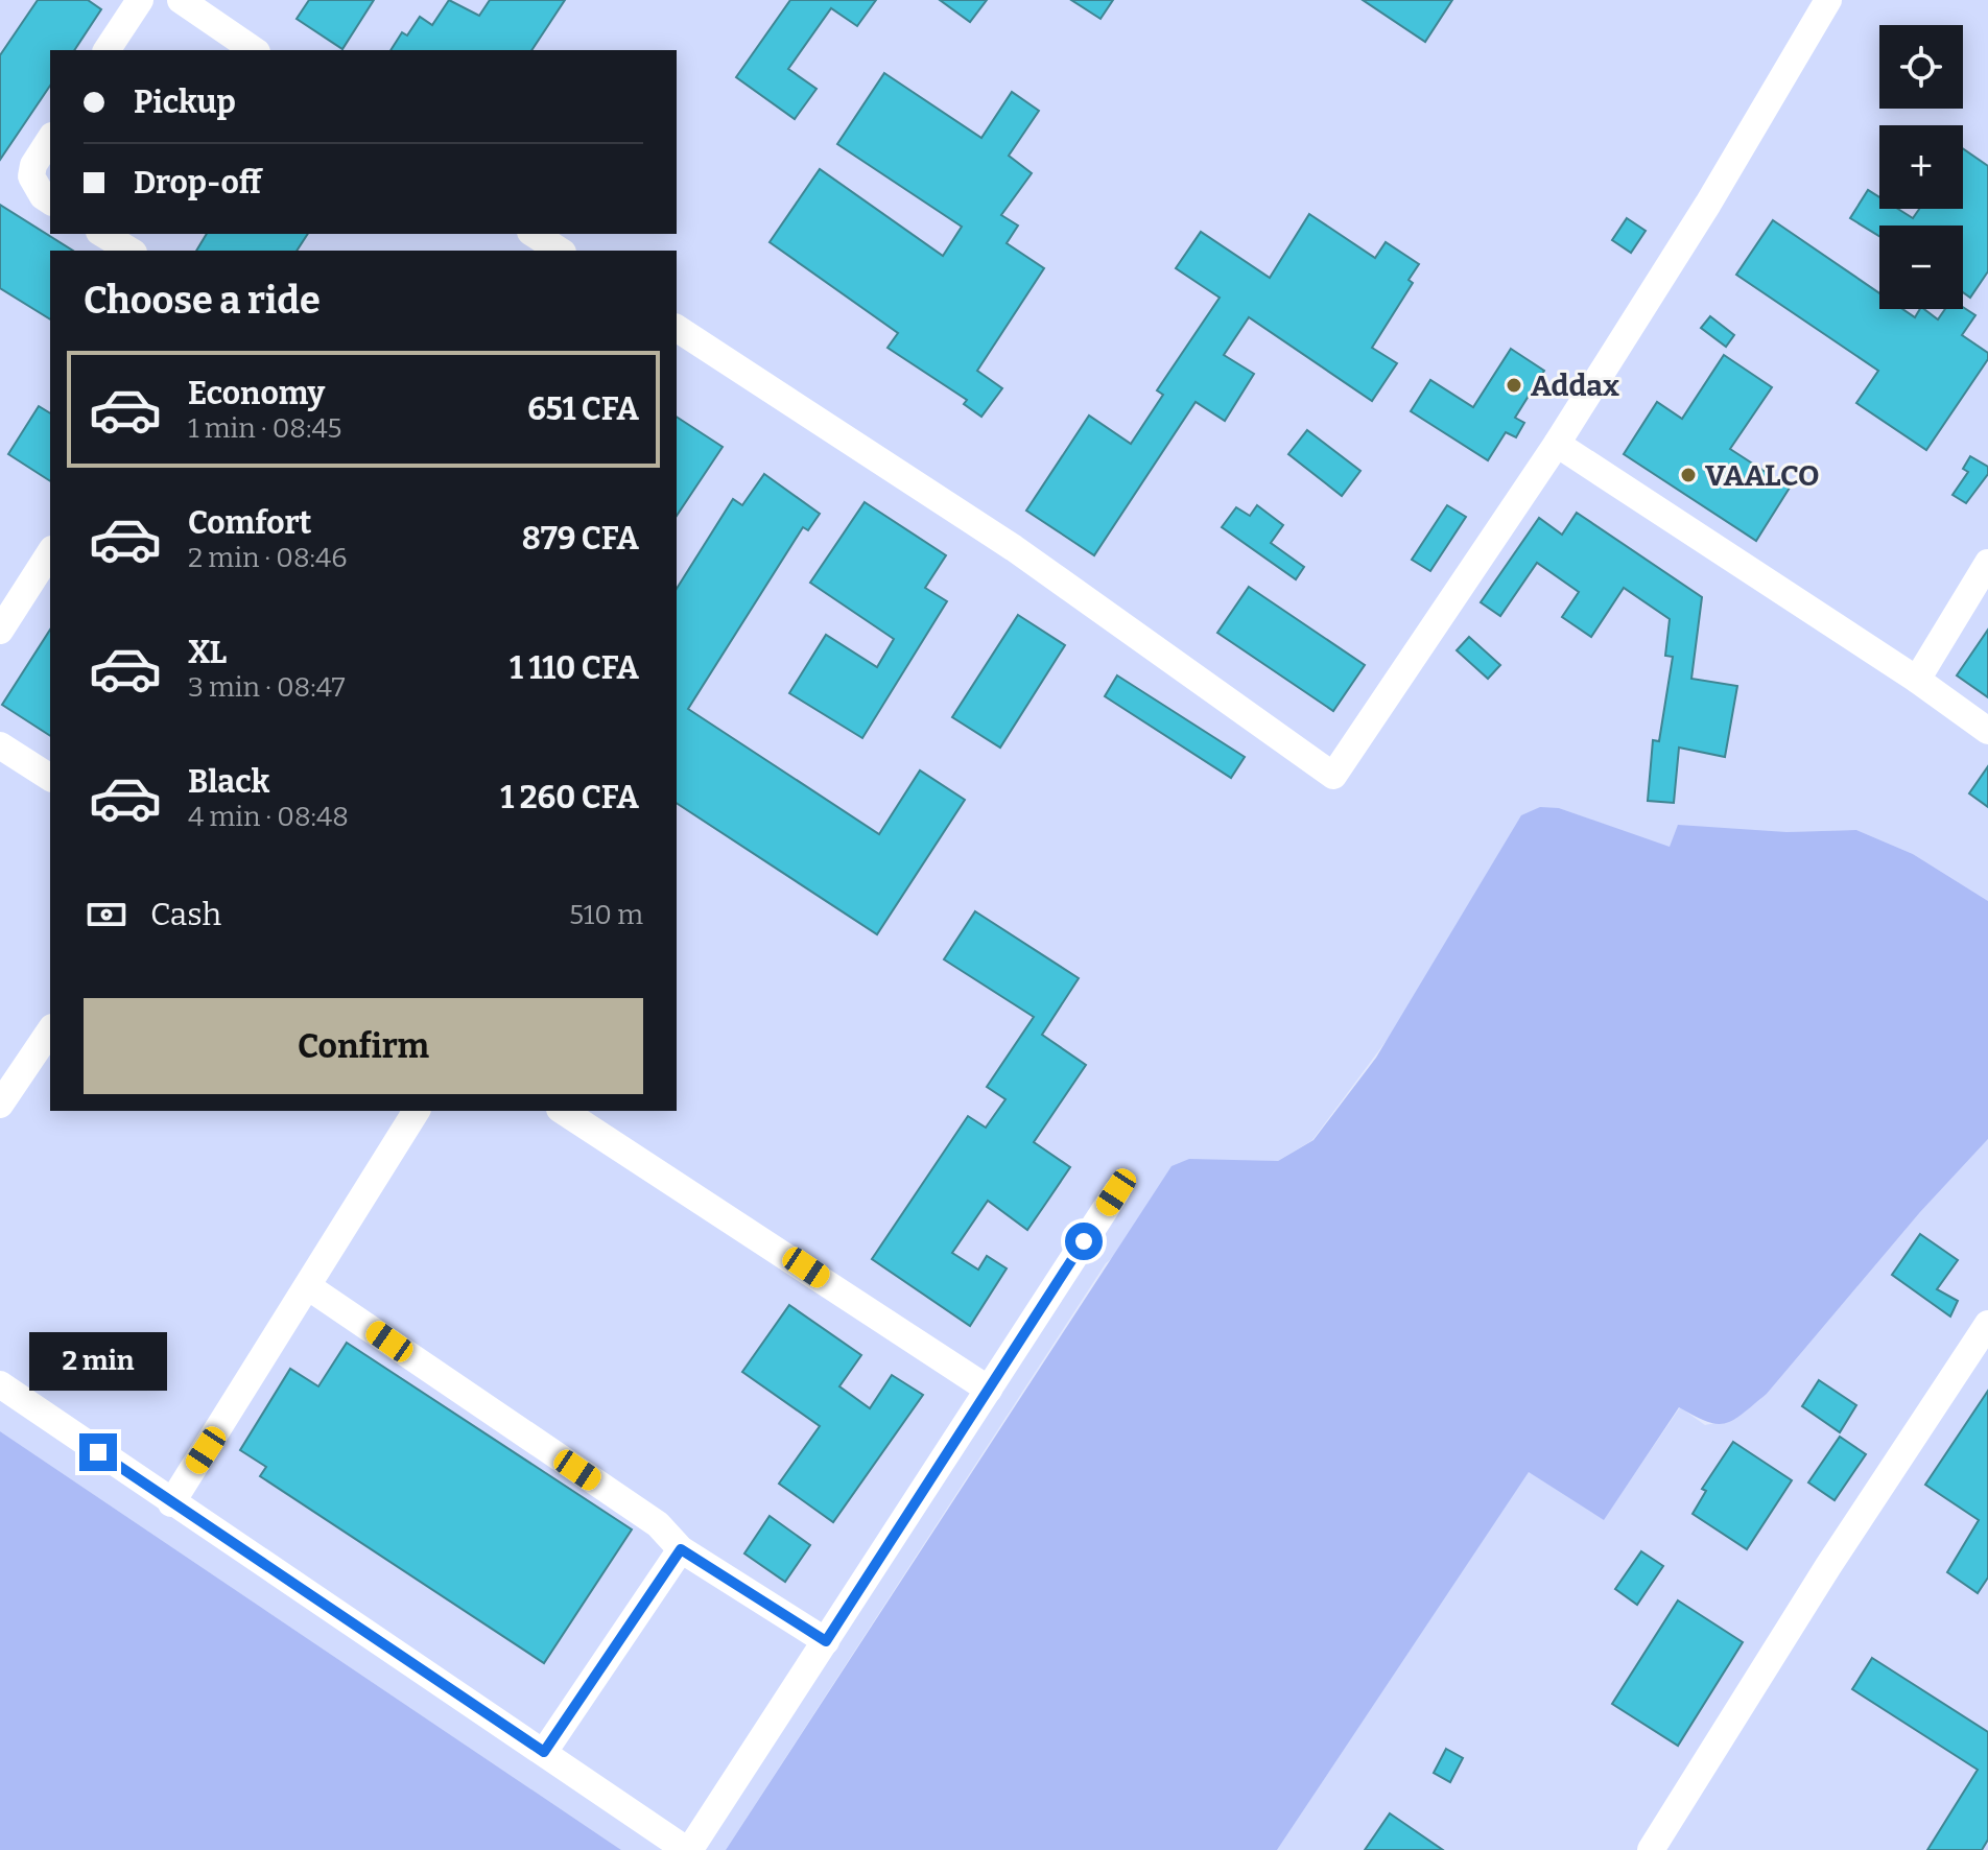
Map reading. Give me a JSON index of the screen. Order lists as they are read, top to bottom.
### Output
{
  "places": ["Addax", "VAALCO"],
  "page": {
    "map_buttons": ["+", "−"],
    "banner": ["Pickup", "Drop-off"],
    "heading": "Choose a ride",
    "list": [
      {
        "name": "Economy",
        "note": "1 min · 08:45",
        "value": "651 CFA"
      },
      {
        "name": "Comfort",
        "note": "2 min · 08:46",
        "value": "879 CFA"
      },
      {
        "name": "XL",
        "note": "3 min · 08:47",
        "value": "1 110 CFA"
      },
      {
        "name": "Black",
        "note": "4 min · 08:48",
        "value": "1 260 CFA"
      }
    ],
    "pay": ["Cash", "510 m"],
    "buttons": "Confirm",
    "bubble": "2 min"
  }
}
